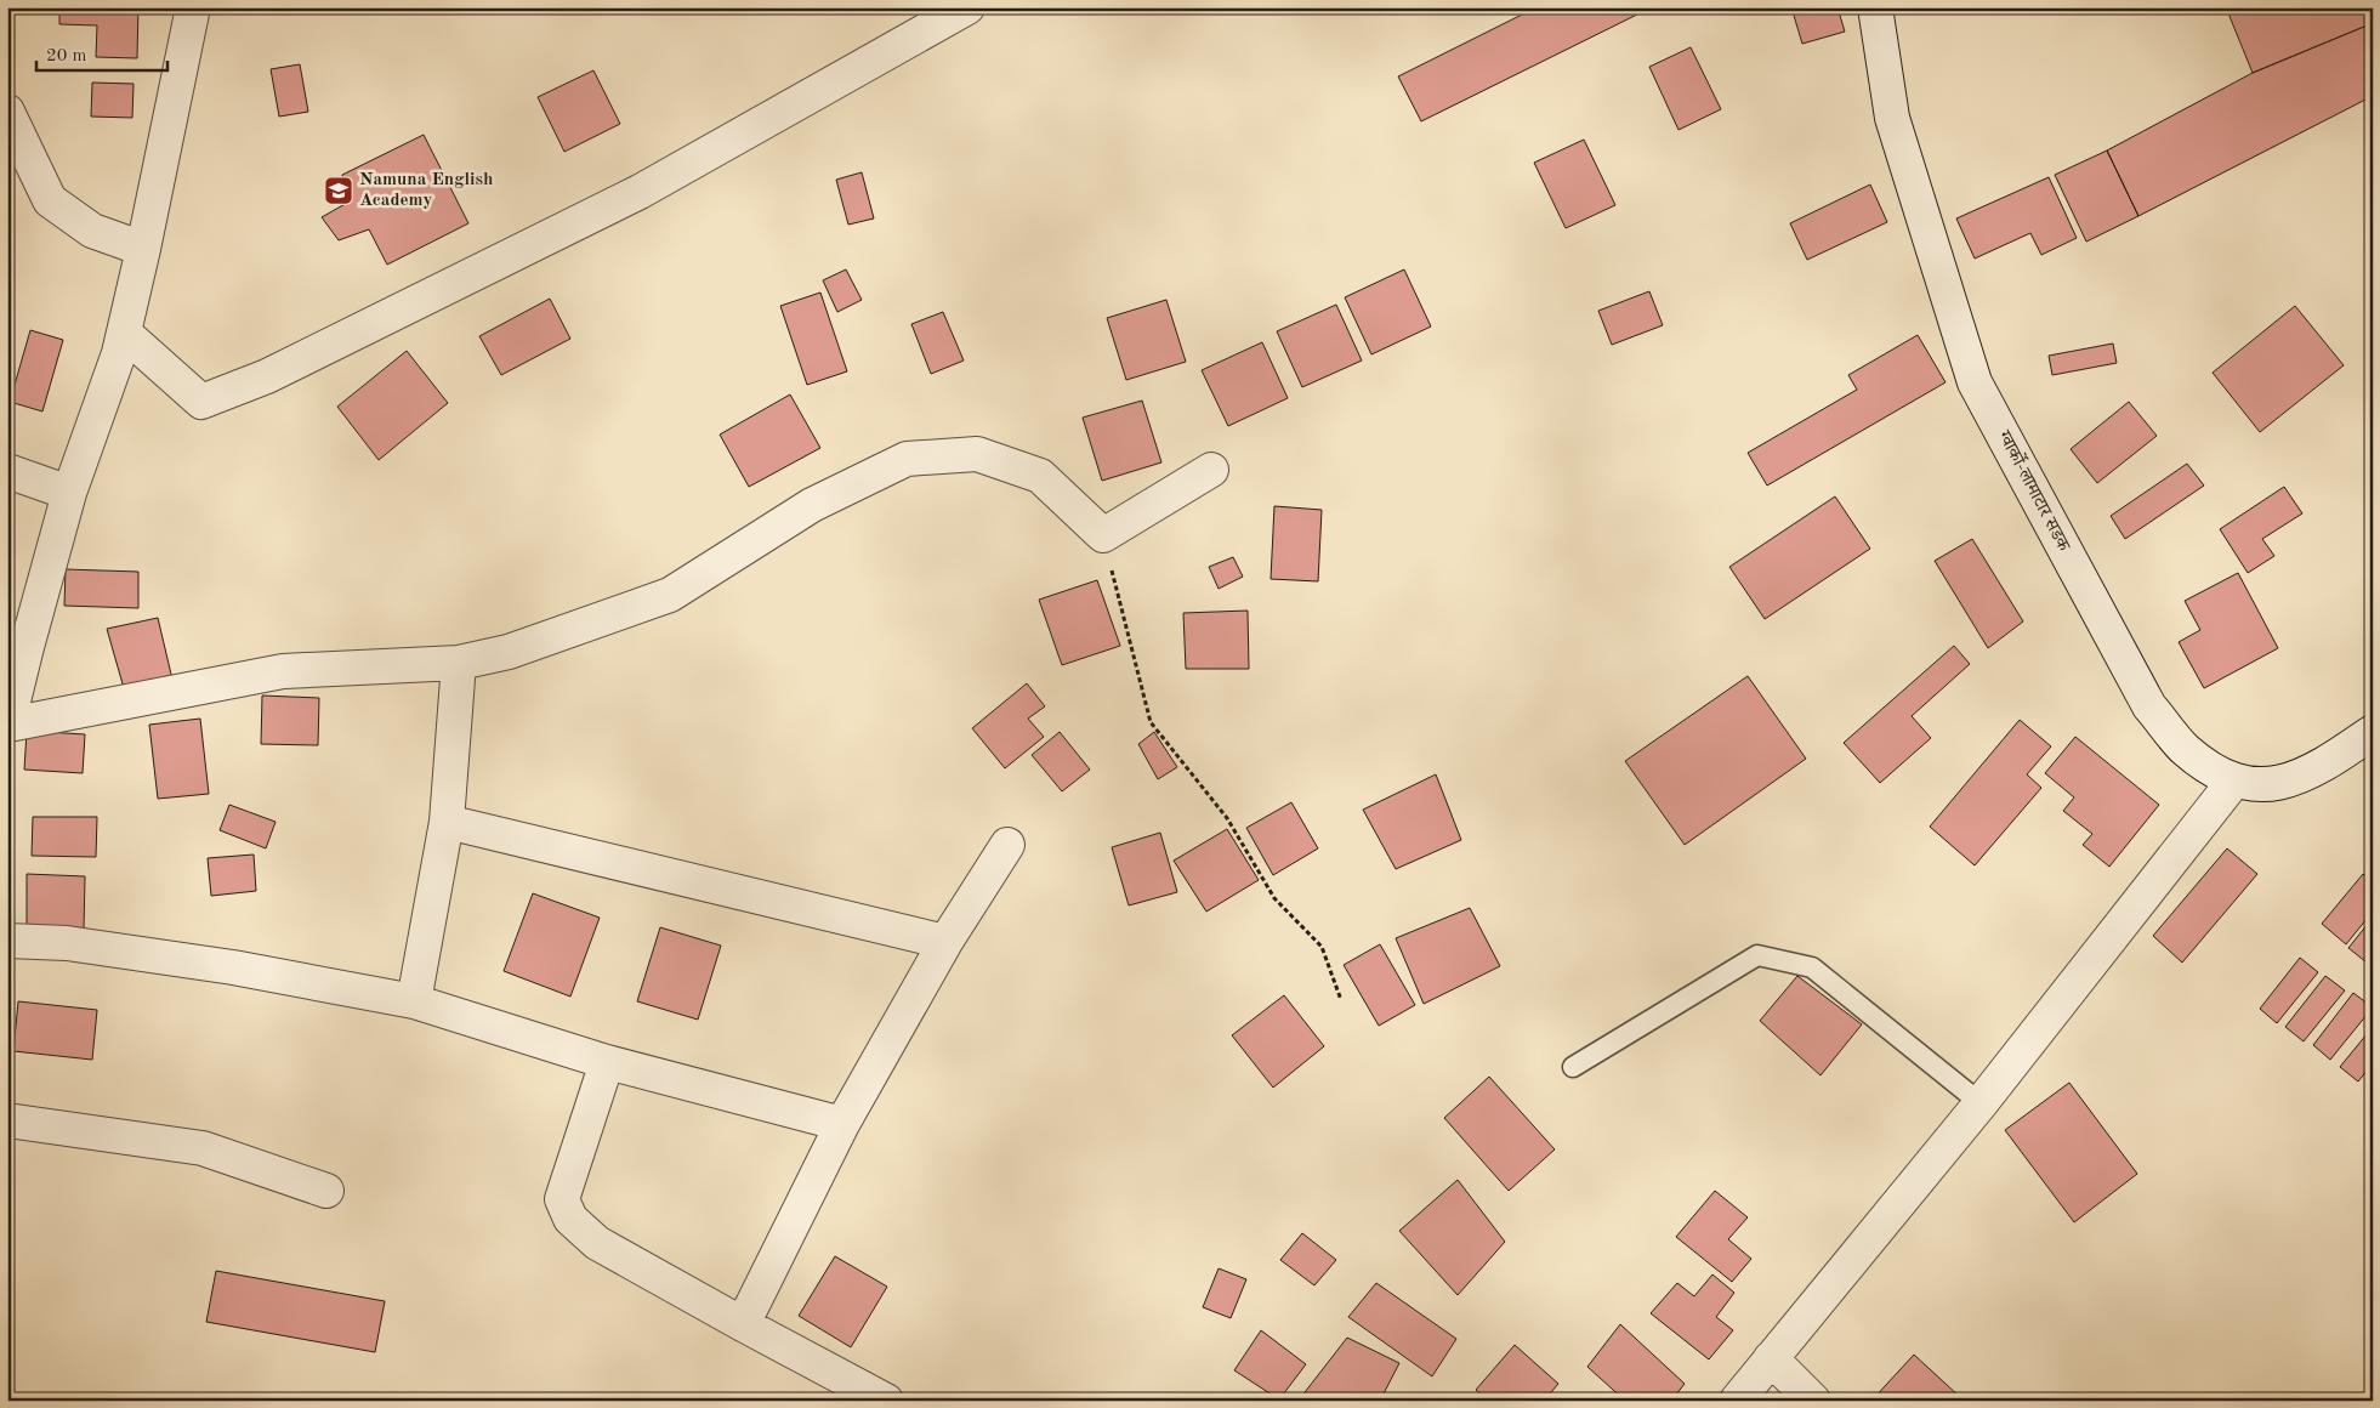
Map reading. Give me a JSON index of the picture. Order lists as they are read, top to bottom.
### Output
{
  "streets": {
    "street": ["ग्वार्को-लामाटार सडक"]
  },
  "places": {
    "school or university": ["Namuna English Academy"]
  },
  "scale_bar": "20 m"
}
